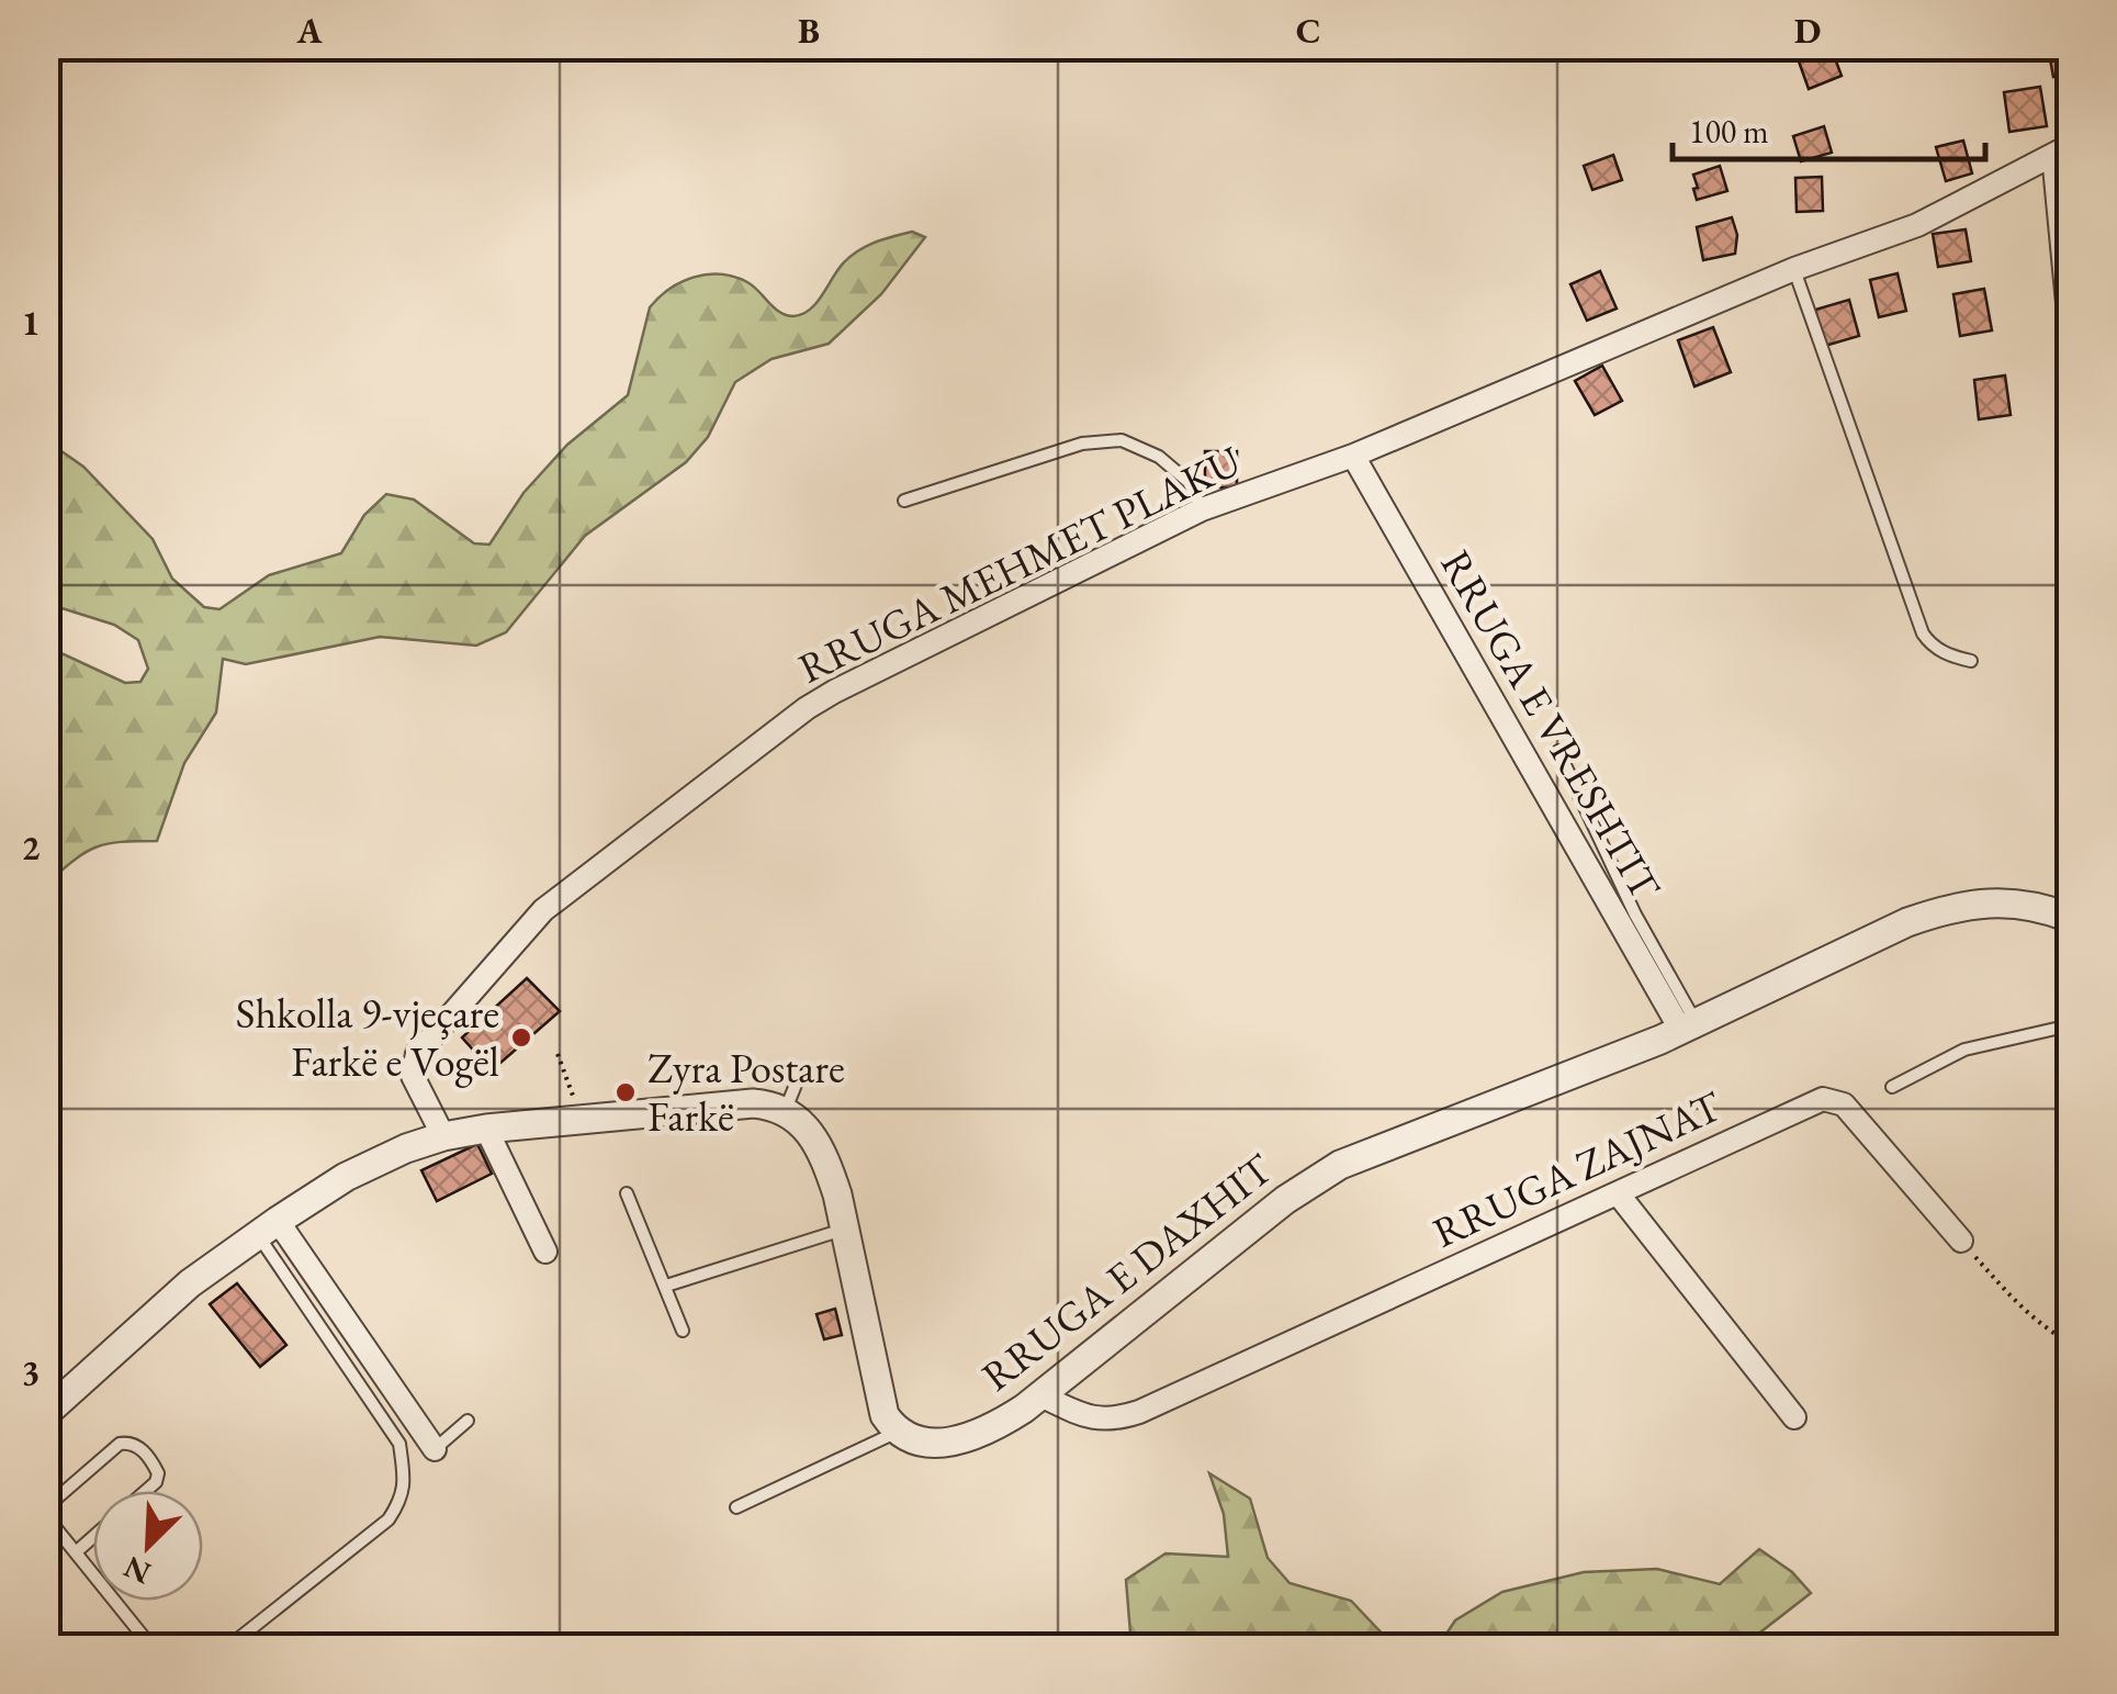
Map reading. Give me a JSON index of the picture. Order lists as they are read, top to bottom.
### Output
{
  "streets": {
    "street": [
      "RRUGA MEHMET PLAKU",
      "RRUGA E VRESHTIT",
      "RRUGA ZAJNAT",
      "RRUGA E DAXHIT"
    ]
  },
  "crossings": [
    ["RRUGA MEHMET PLAKU", "RRUGA E VRESHTIT"],
    ["RRUGA E VRESHTIT", "RRUGA E DAXHIT"],
    ["RRUGA ZAJNAT", "RRUGA E DAXHIT"]
  ],
  "places": ["Shkolla 9-vjeçare Farkë e Vogël", "Zyra Postare Farkë"],
  "scale_bar": "100 m",
  "north": "bottom left",
  "grid": {
    "columns": [
      "A",
      "B",
      "C",
      "D"
    ],
    "rows": ["1", "2", "3"]
  }
}
